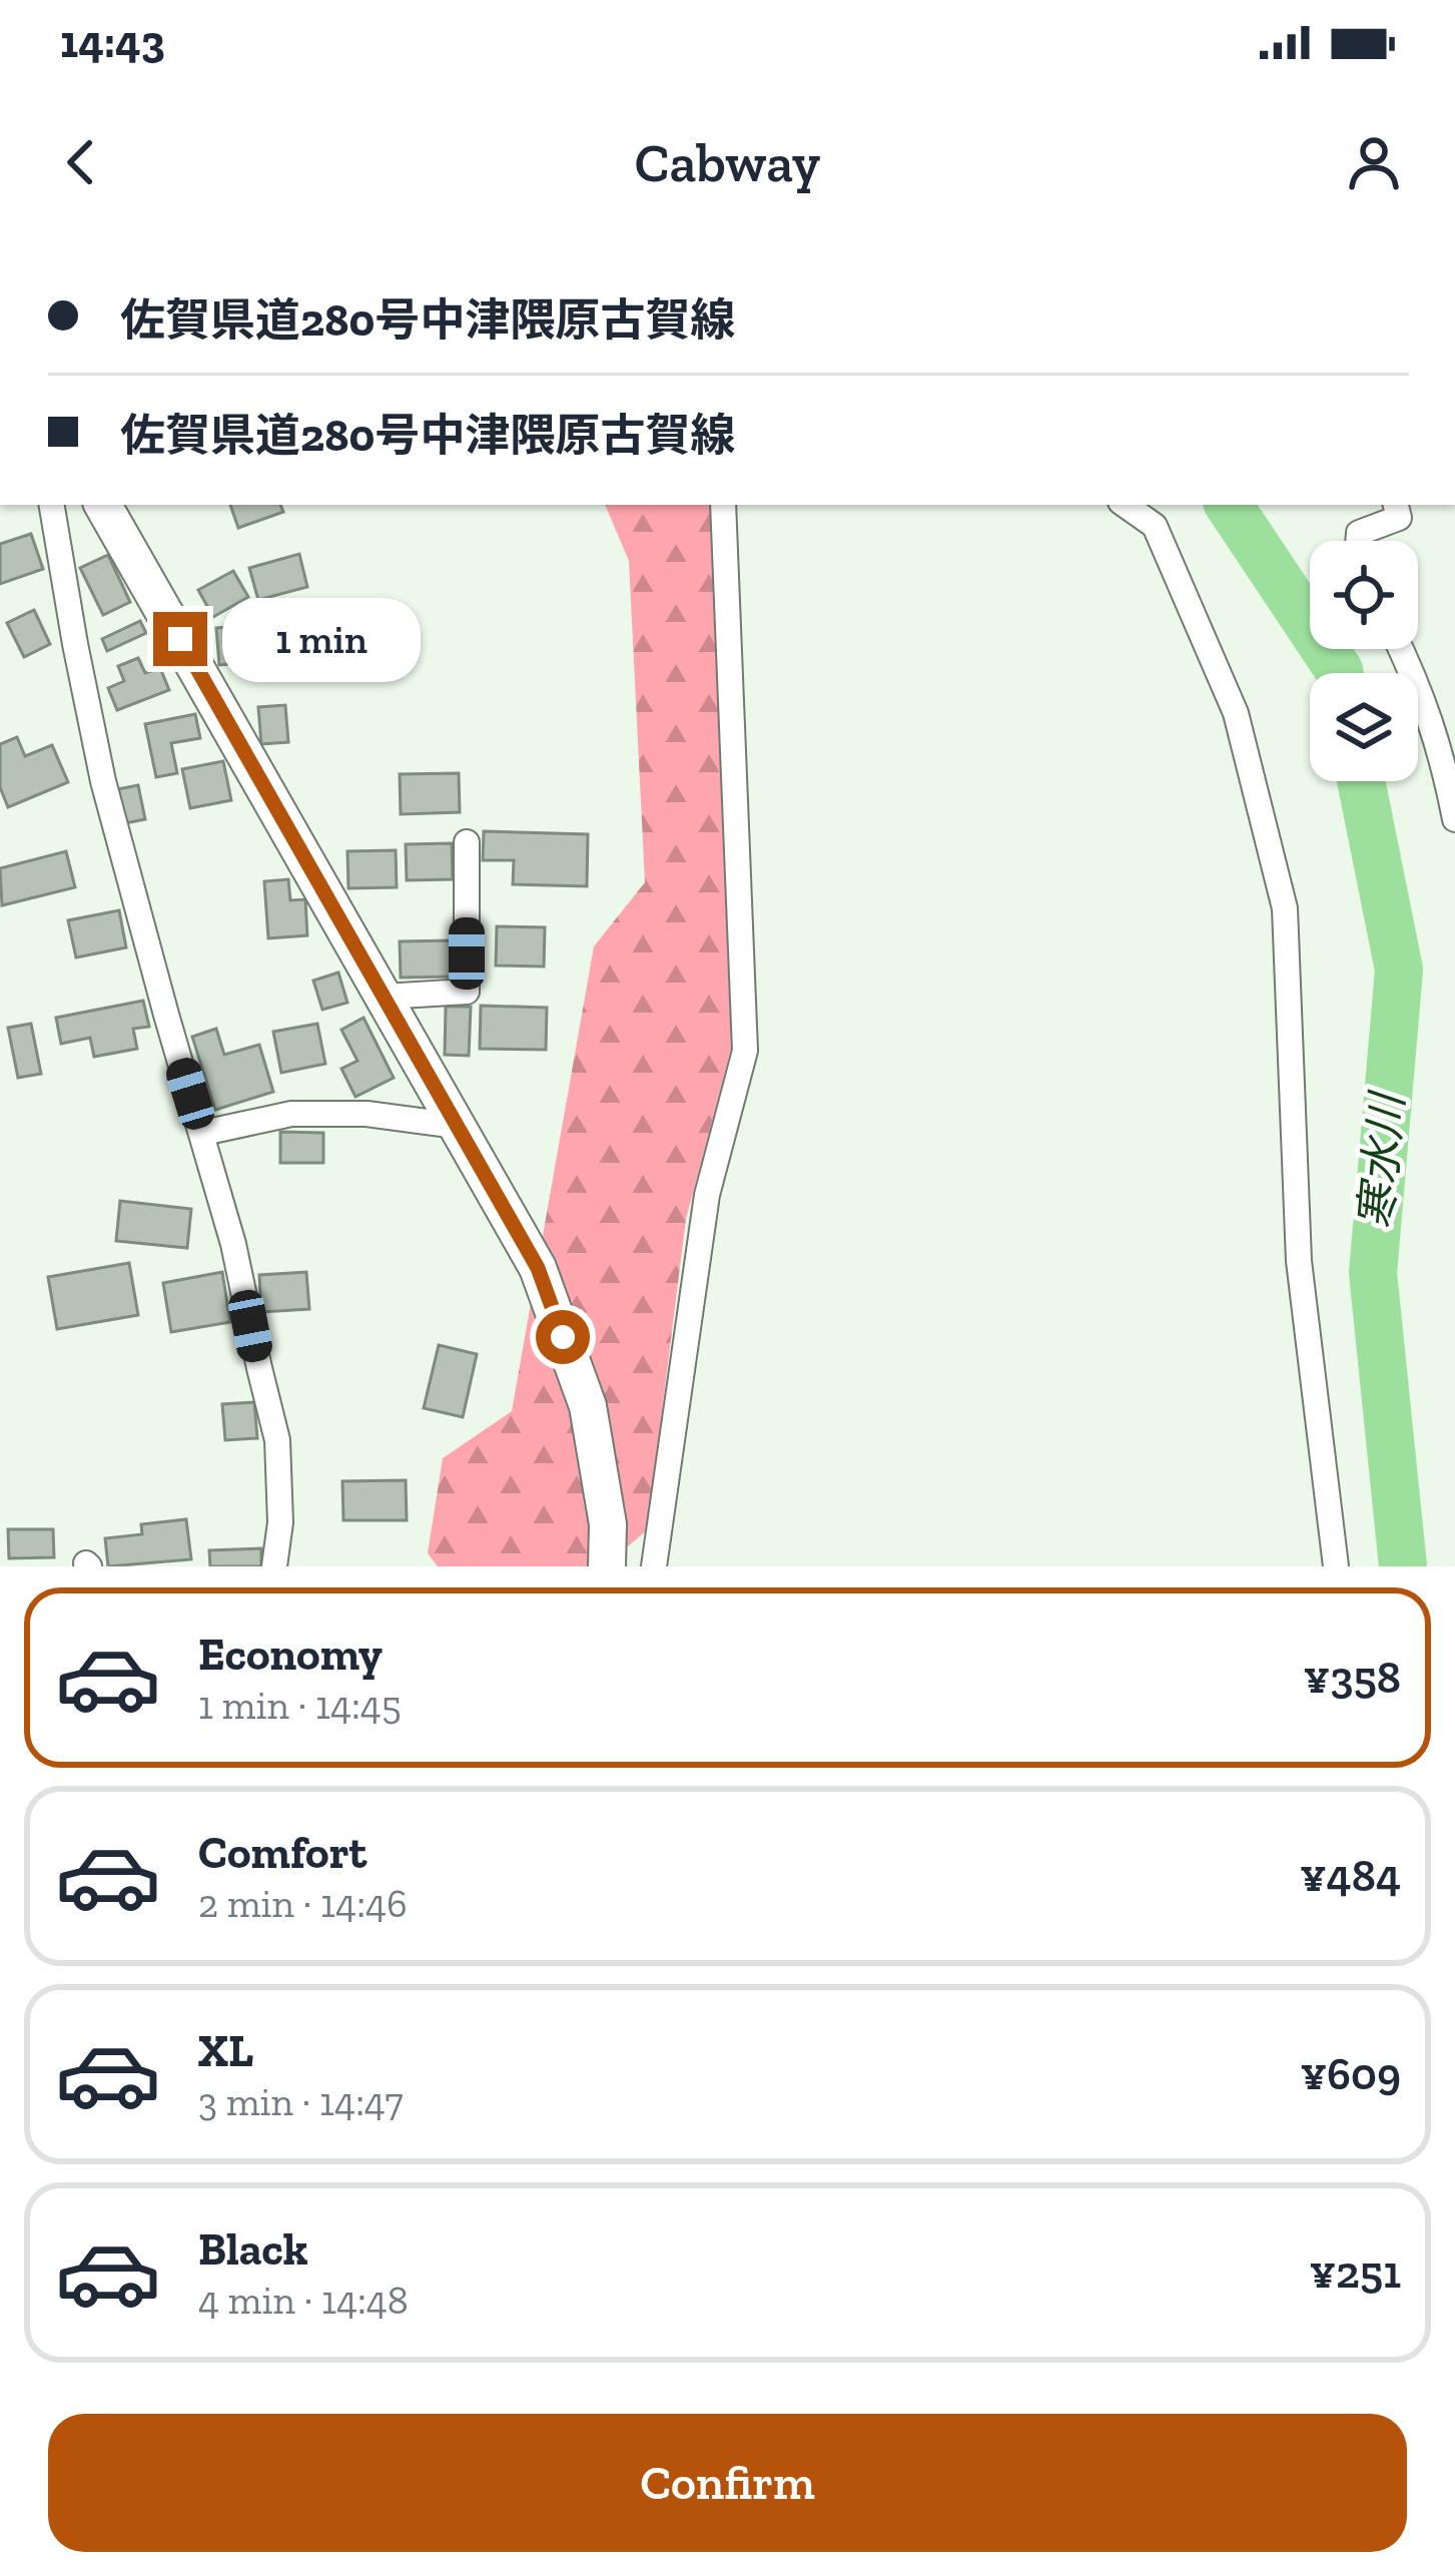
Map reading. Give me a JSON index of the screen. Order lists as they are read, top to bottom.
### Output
{
  "water": ["寒水川"],
  "page": {
    "status": "14:43",
    "header": "Cabway",
    "banner": ["佐賀県道280号中津隈原古賀線", "佐賀県道280号中津隈原古賀線"],
    "bubble": "1 min",
    "list": [
      {
        "name": "Economy",
        "note": "1 min · 14:45",
        "value": "¥358"
      },
      {
        "name": "Comfort",
        "note": "2 min · 14:46",
        "value": "¥484"
      },
      {
        "name": "XL",
        "note": "3 min · 14:47",
        "value": "¥609"
      },
      {
        "name": "Black",
        "note": "4 min · 14:48",
        "value": "¥251"
      }
    ],
    "buttons": "Confirm"
  }
}
